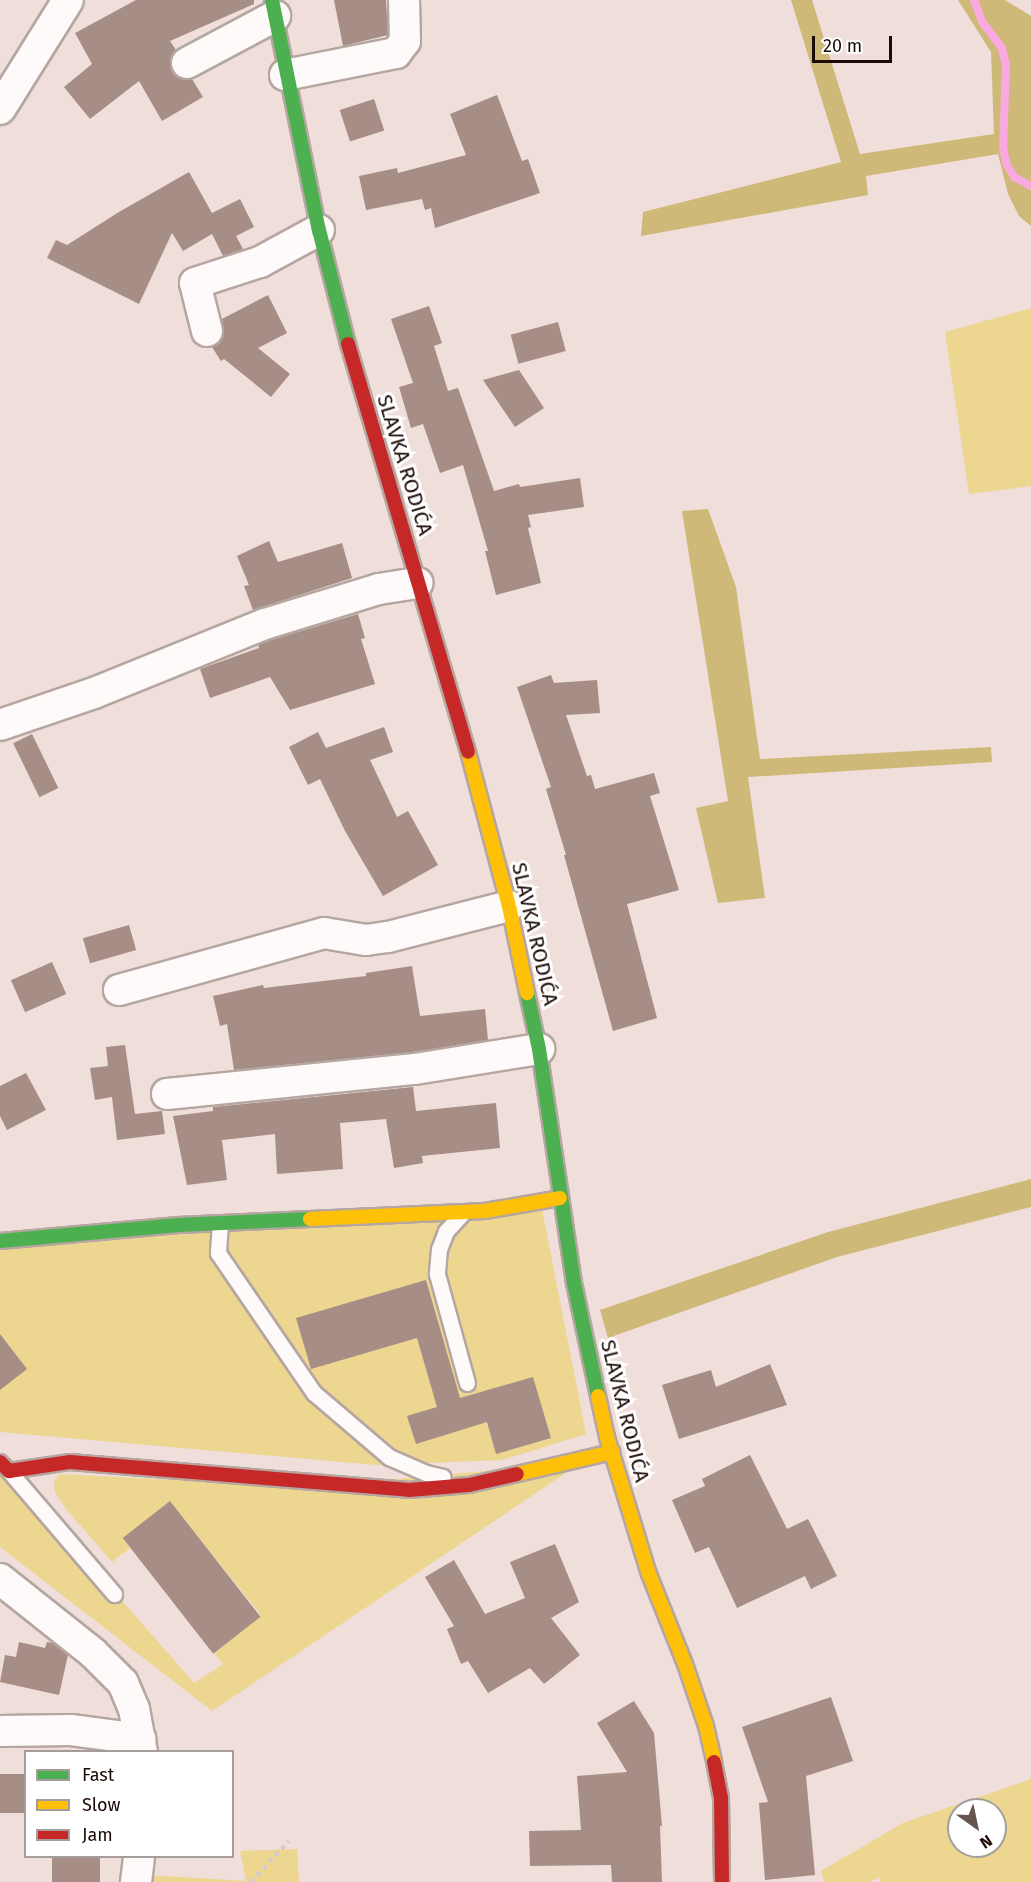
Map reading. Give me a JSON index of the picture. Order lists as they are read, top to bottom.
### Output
{
  "streets": {
    "main road": ["SLAVKA RODIĆA"]
  },
  "legend": ["Fast", "Slow", "Jam"],
  "scale_bar": "20 m",
  "north": "bottom right"
}
